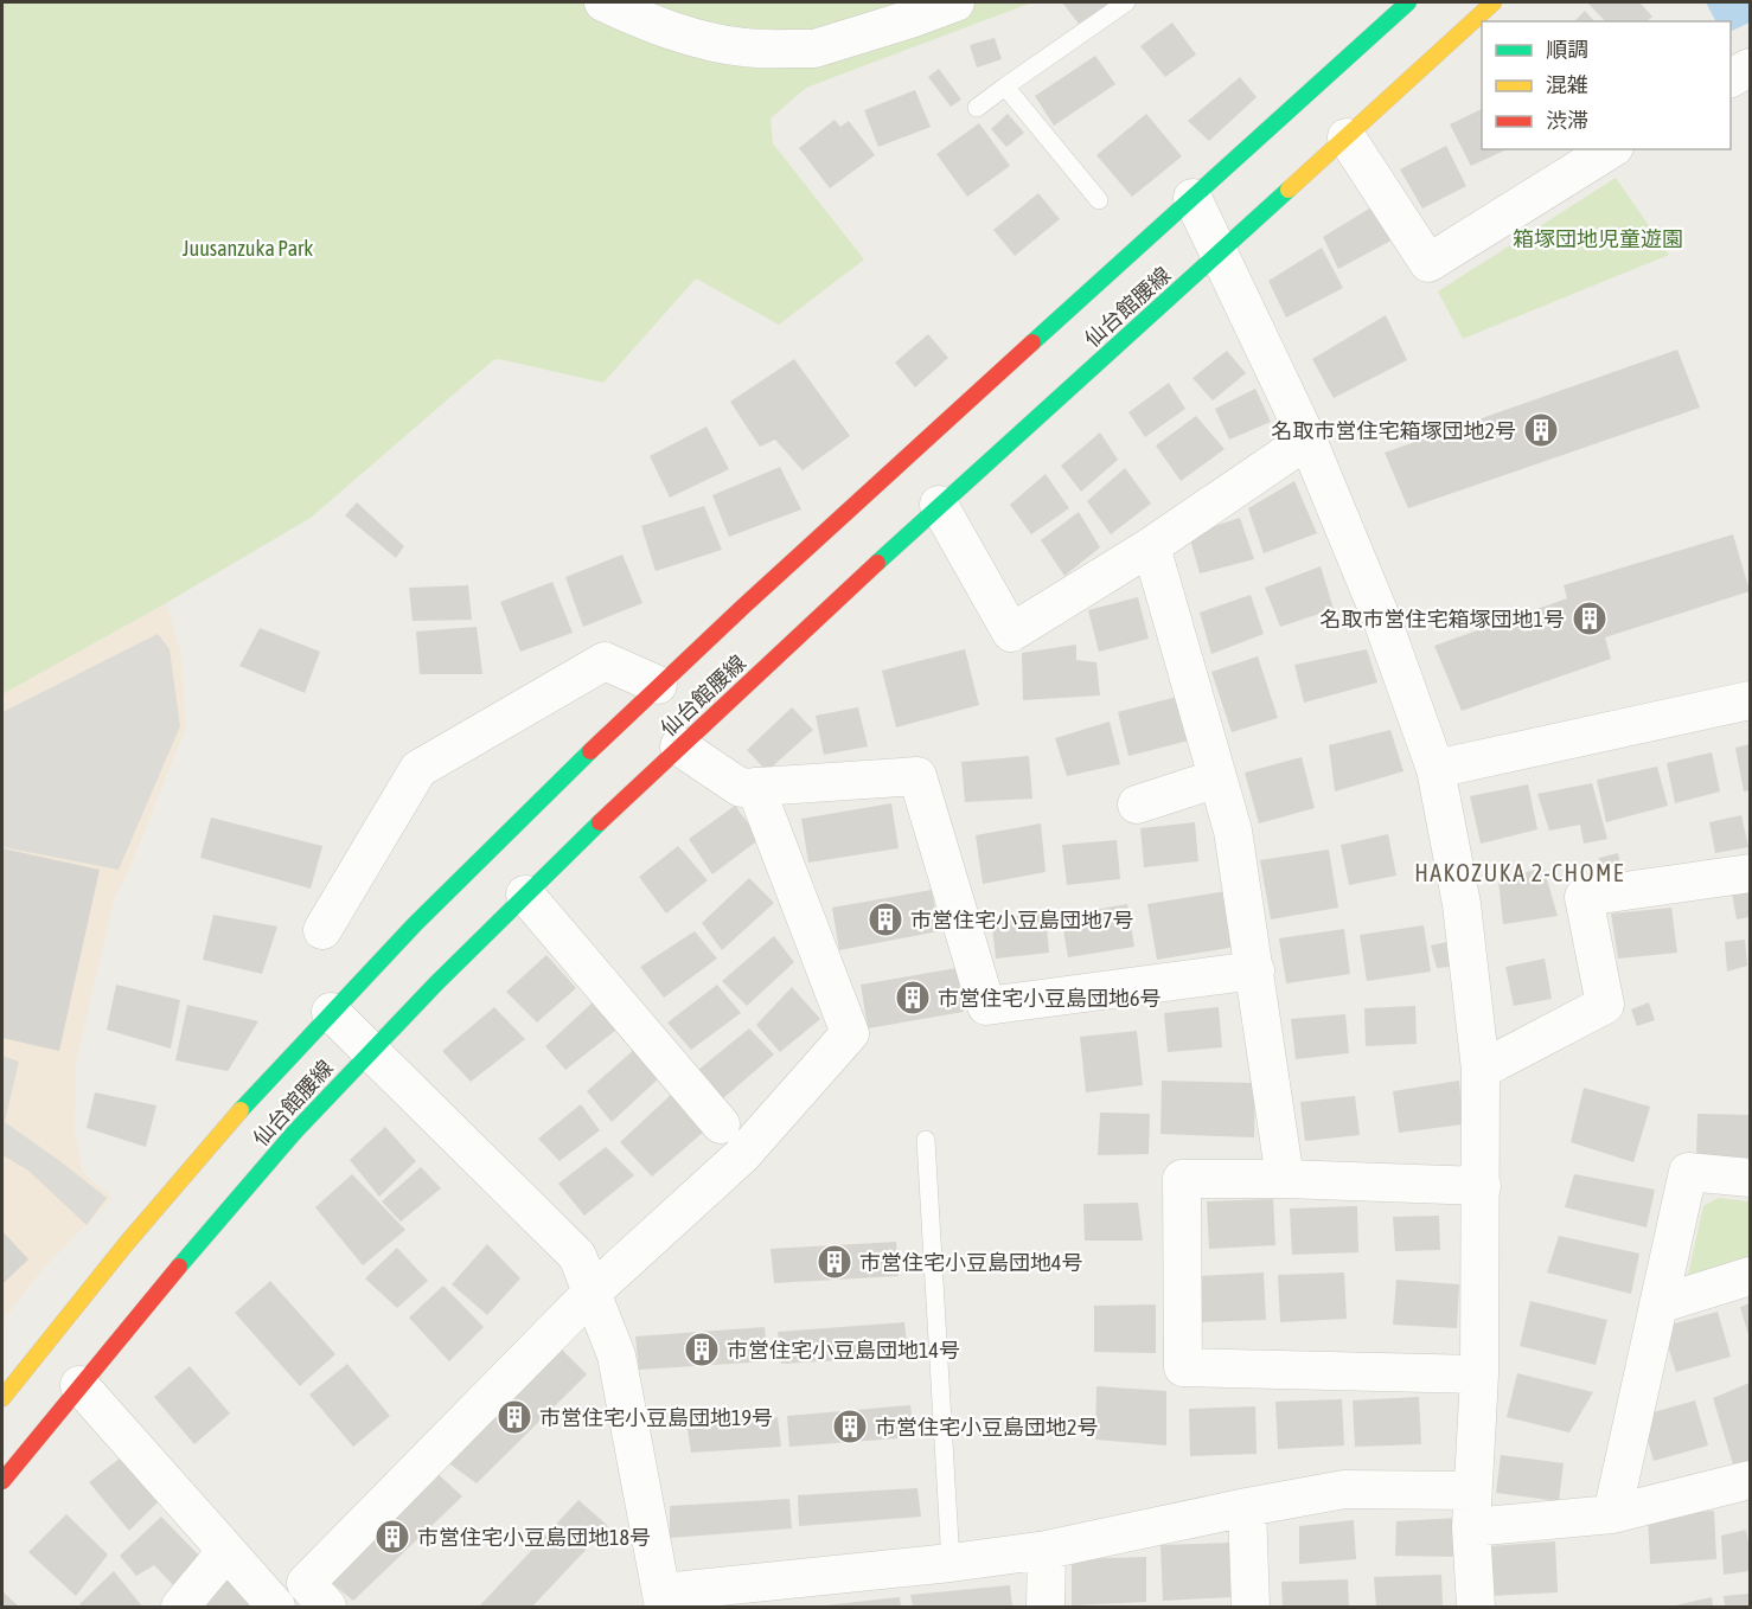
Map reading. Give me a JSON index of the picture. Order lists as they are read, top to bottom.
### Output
{
  "streets": {
    "main road": ["仙台館腰線"]
  },
  "districts": ["HAKOZUKA 2-CHOME"],
  "parks": ["箱塚団地児童遊園", "Juusanzuka Park"],
  "places": {
    "building": [
      "名取市営住宅箱塚団地2号",
      "名取市営住宅箱塚団地1号",
      "市営住宅小豆島団地7号",
      "市営住宅小豆島団地6号",
      "市営住宅小豆島団地4号",
      "市営住宅小豆島団地14号",
      "市営住宅小豆島団地19号",
      "市営住宅小豆島団地2号",
      "市営住宅小豆島団地18号"
    ]
  },
  "legend": ["順調", "混雑", "渋滞"]
}
